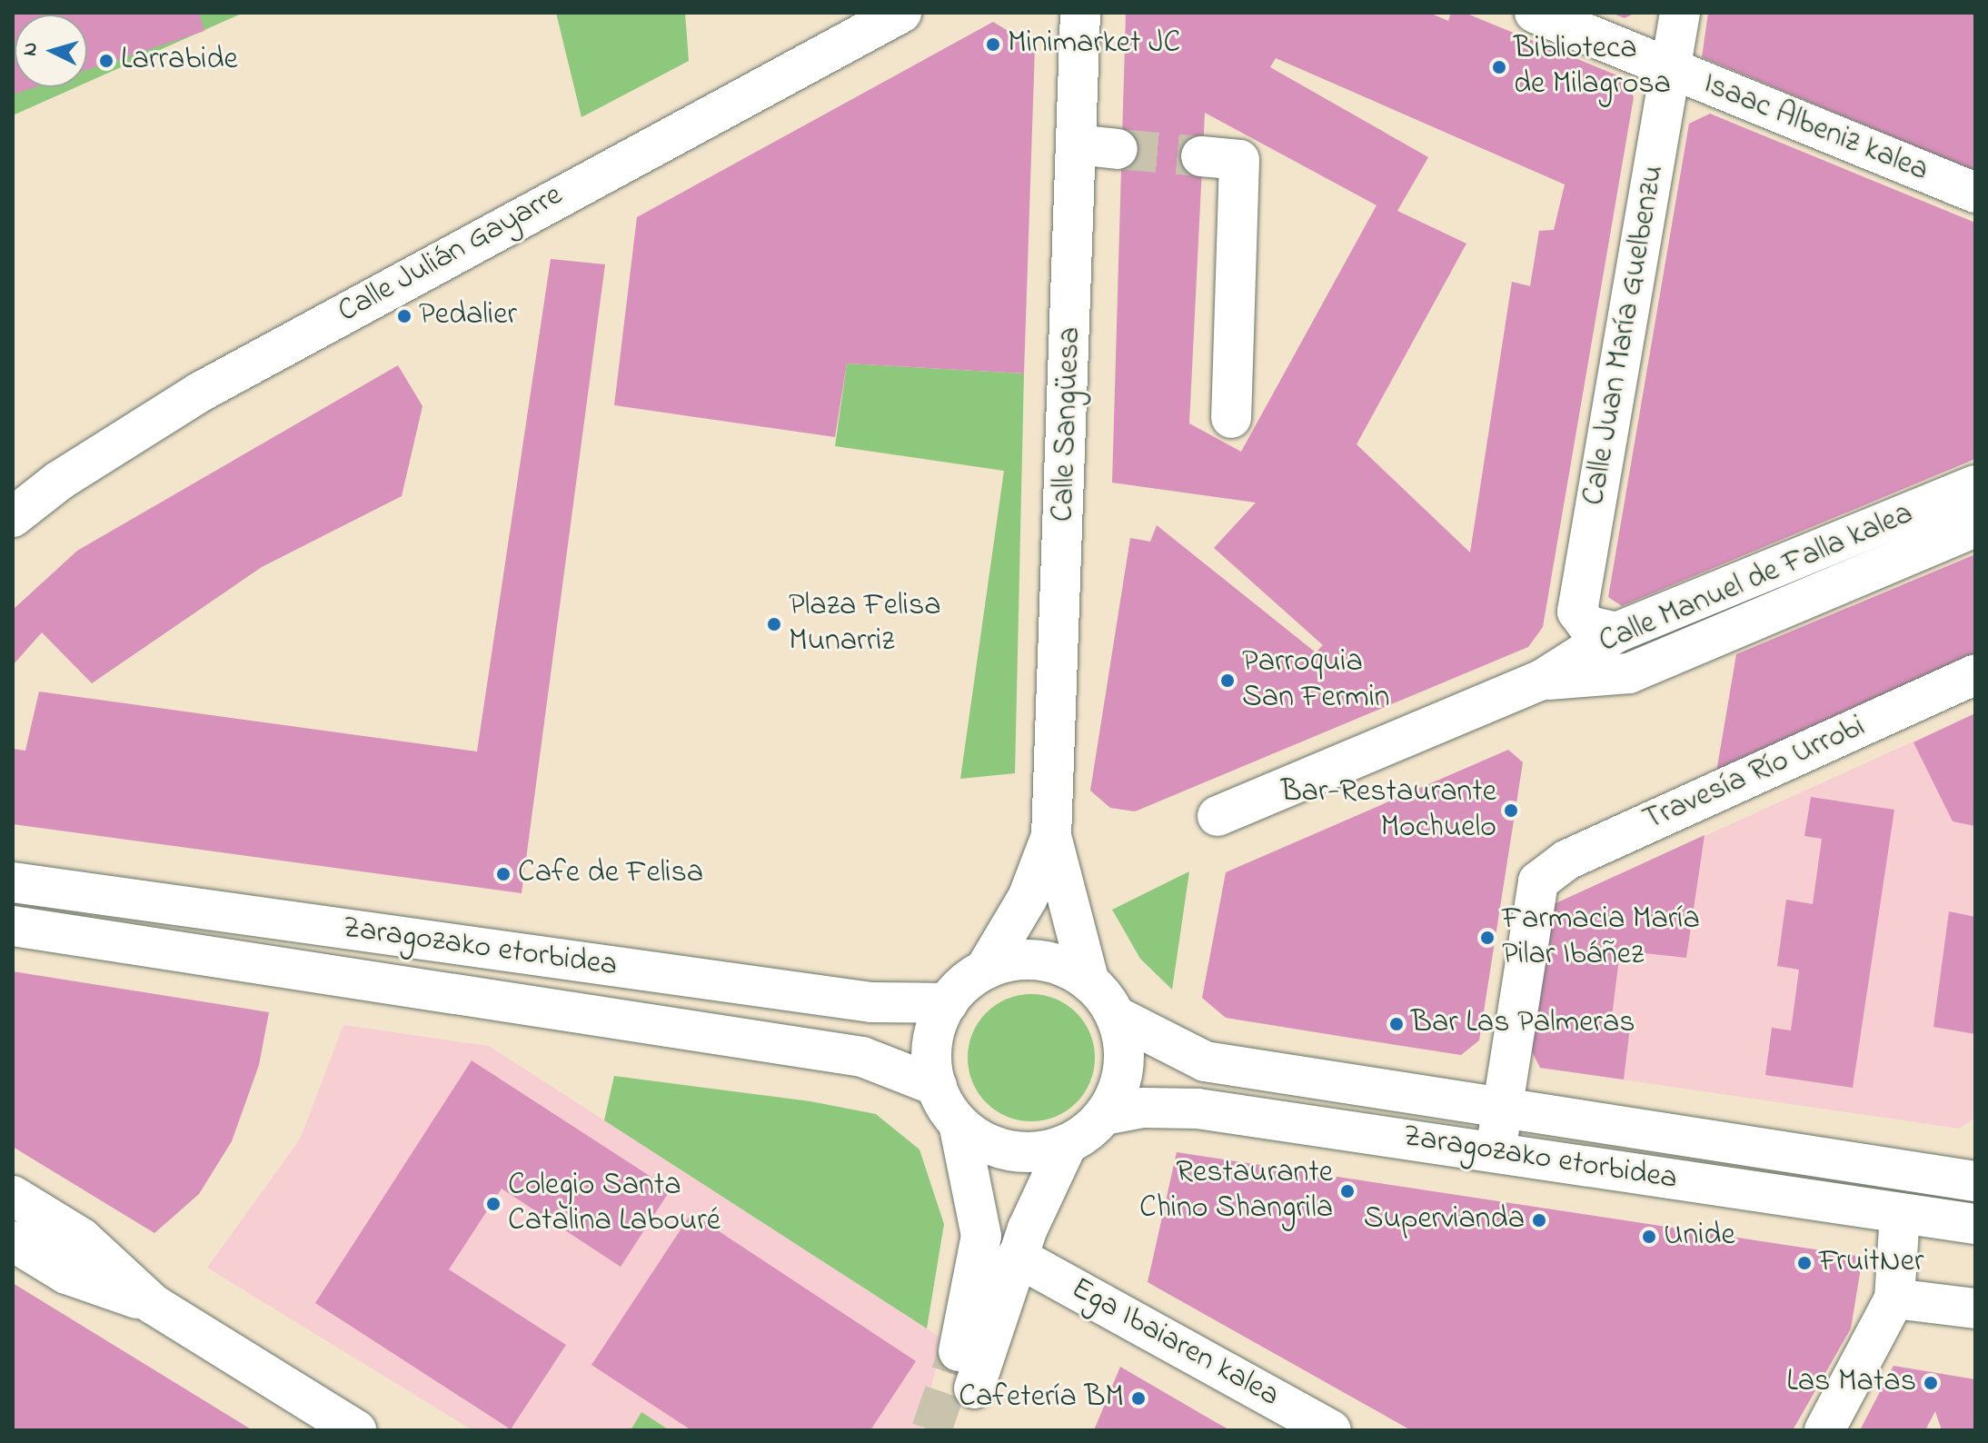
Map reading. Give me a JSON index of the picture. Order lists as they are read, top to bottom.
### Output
{
  "streets": {
    "street": [
      "Isaac Albeniz kalea",
      "Calle Julián Gayarre",
      "Calle Juan María Guelbenzu",
      "Calle Sangüesa",
      "Calle Manuel de Falla kalea",
      "Travesía Río Urrobi",
      "Zaragozako etorbidea",
      "Ega Ibaiaren kalea"
    ]
  },
  "crossings": [
    ["Isaac Albeniz kalea", "Calle Juan María Guelbenzu"],
    ["Calle Juan María Guelbenzu", "Calle Manuel de Falla kalea"],
    ["Calle Sangüesa", "Zaragozako etorbidea"],
    ["Travesía Río Urrobi", "Zaragozako etorbidea"]
  ],
  "places": [
    "Minimarket JC",
    "Larrabide",
    "Biblioteca de Milagrosa",
    "Pedalier",
    "Plaza Felisa Munarriz",
    "Parroquia San Fermin",
    "Bar-Restaurante Mochuelo",
    "Cafe de Felisa",
    "Farmacia María Pilar Ibáñez",
    "Bar Las Palmeras",
    "Restaurante Chino Shangrila",
    "Colegio Santa Catalina Labouré",
    "Supervianda",
    "Unide",
    "FruitNer",
    "Las Matas",
    "Cafetería BM"
  ],
  "north": "left"
}
